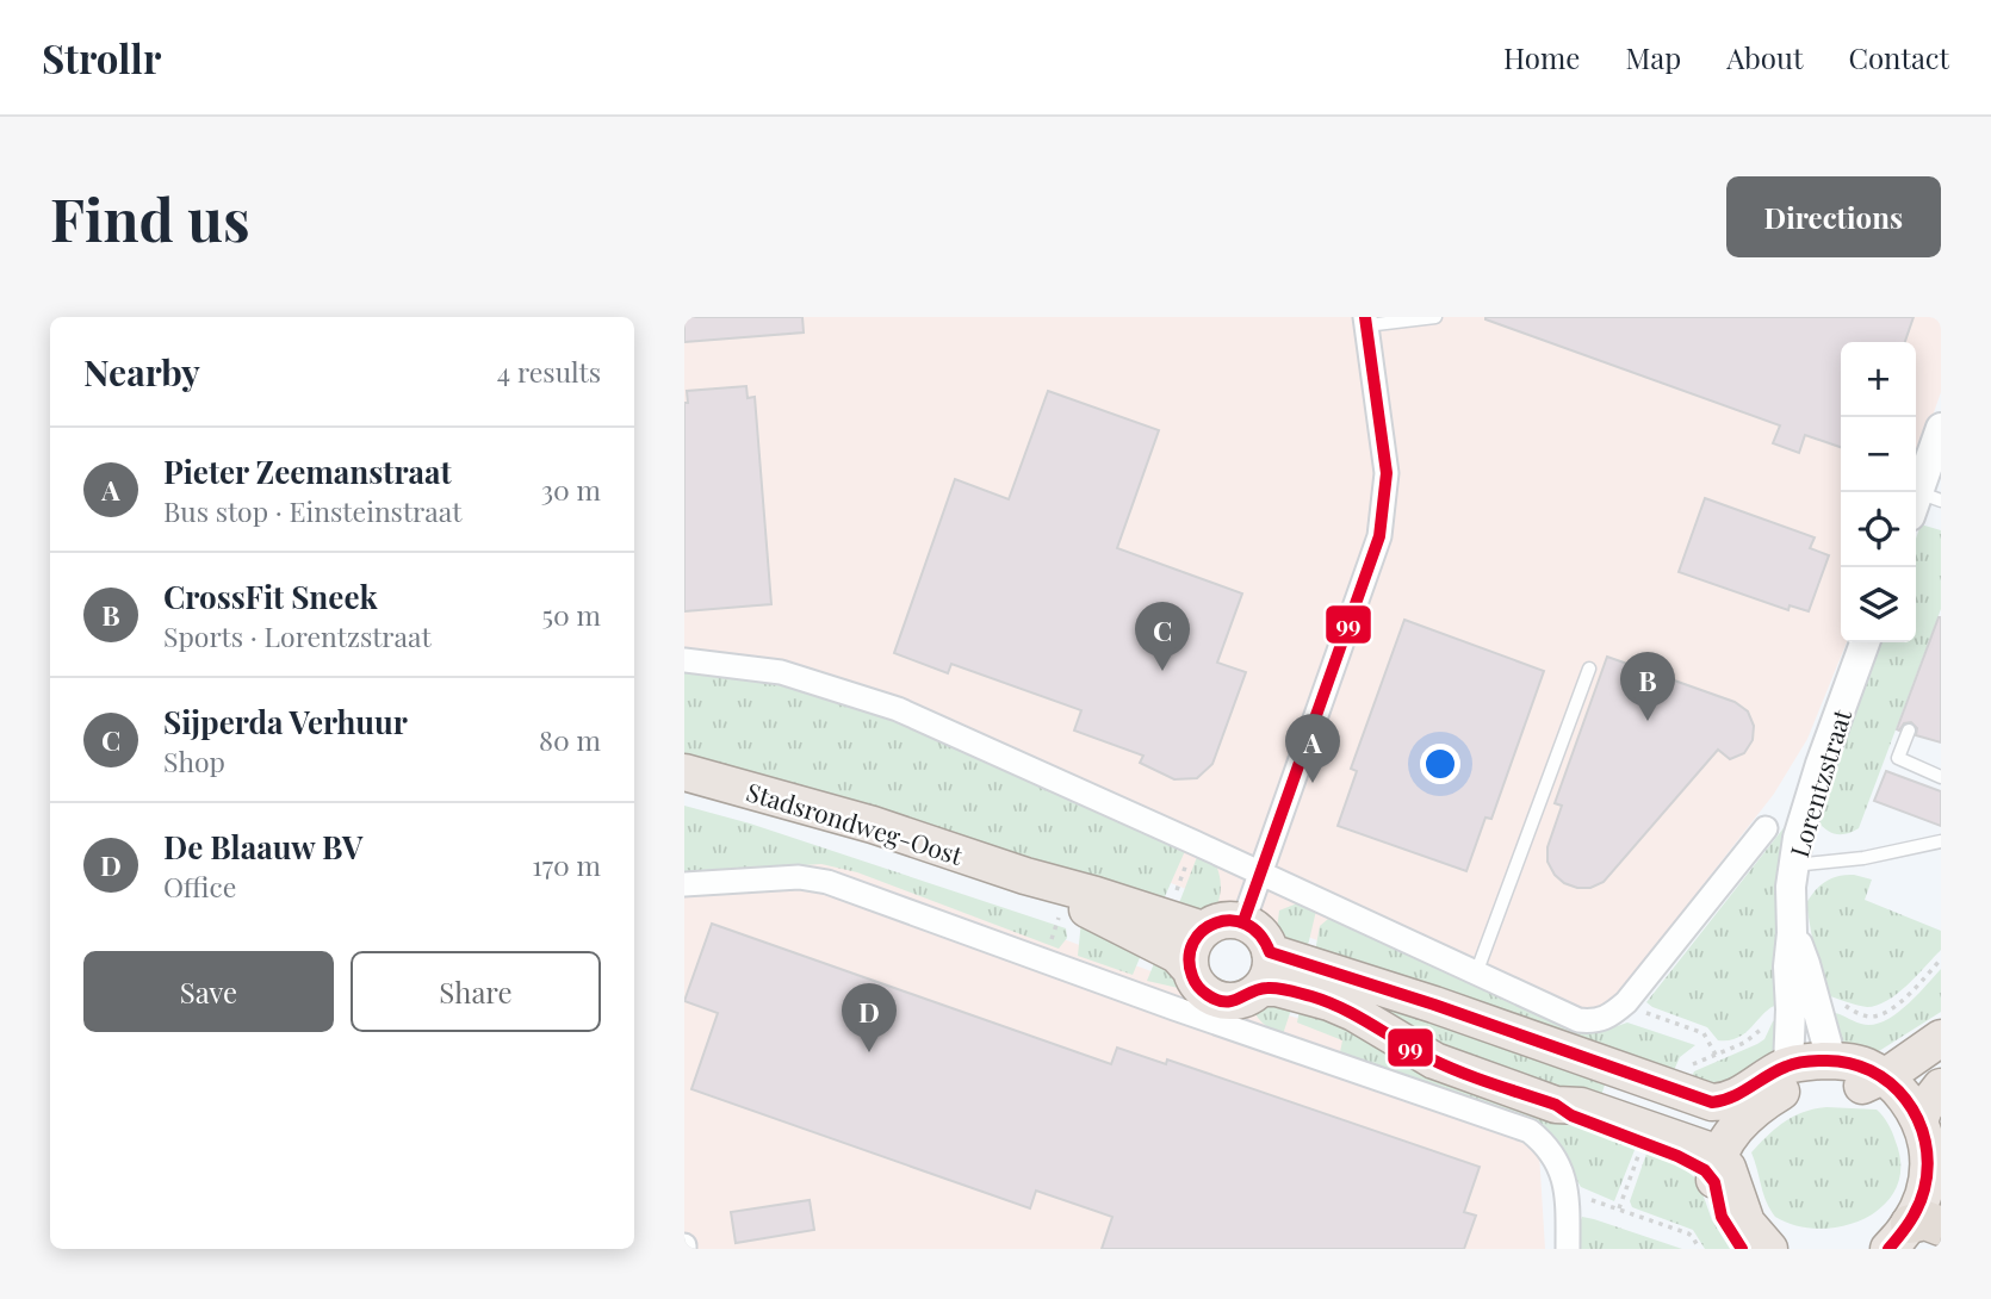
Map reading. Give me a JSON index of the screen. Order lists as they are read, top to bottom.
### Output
{
  "streets": {
    "main road": ["Stadsrondweg-Oost"],
    "street": ["Lorentzstraat"]
  },
  "lines": ["transit line 99"],
  "page": {
    "header": "Strollr",
    "nav": [
      "Home",
      "Map",
      "About",
      "Contact"
    ],
    "buttons": [
      "Directions",
      ["Save", "Share"]
    ],
    "title": "Find us",
    "heading": ["Nearby", "4 results"],
    "map_buttons": ["+", "−"],
    "list": [
      {
        "mark": "A",
        "name": "Pieter Zeemanstraat",
        "note": "Bus stop · Einsteinstraat",
        "value": "30 m"
      },
      {
        "mark": "B",
        "name": "CrossFit Sneek",
        "note": "Sports · Lorentzstraat",
        "value": "50 m"
      },
      {
        "mark": "C",
        "name": "Sijperda Verhuur",
        "note": "Shop",
        "value": "80 m"
      },
      {
        "mark": "D",
        "name": "De Blaauw BV",
        "note": "Office",
        "value": "170 m"
      }
    ],
    "pins": [
      "C",
      "B",
      "A",
      "D"
    ]
  }
}
